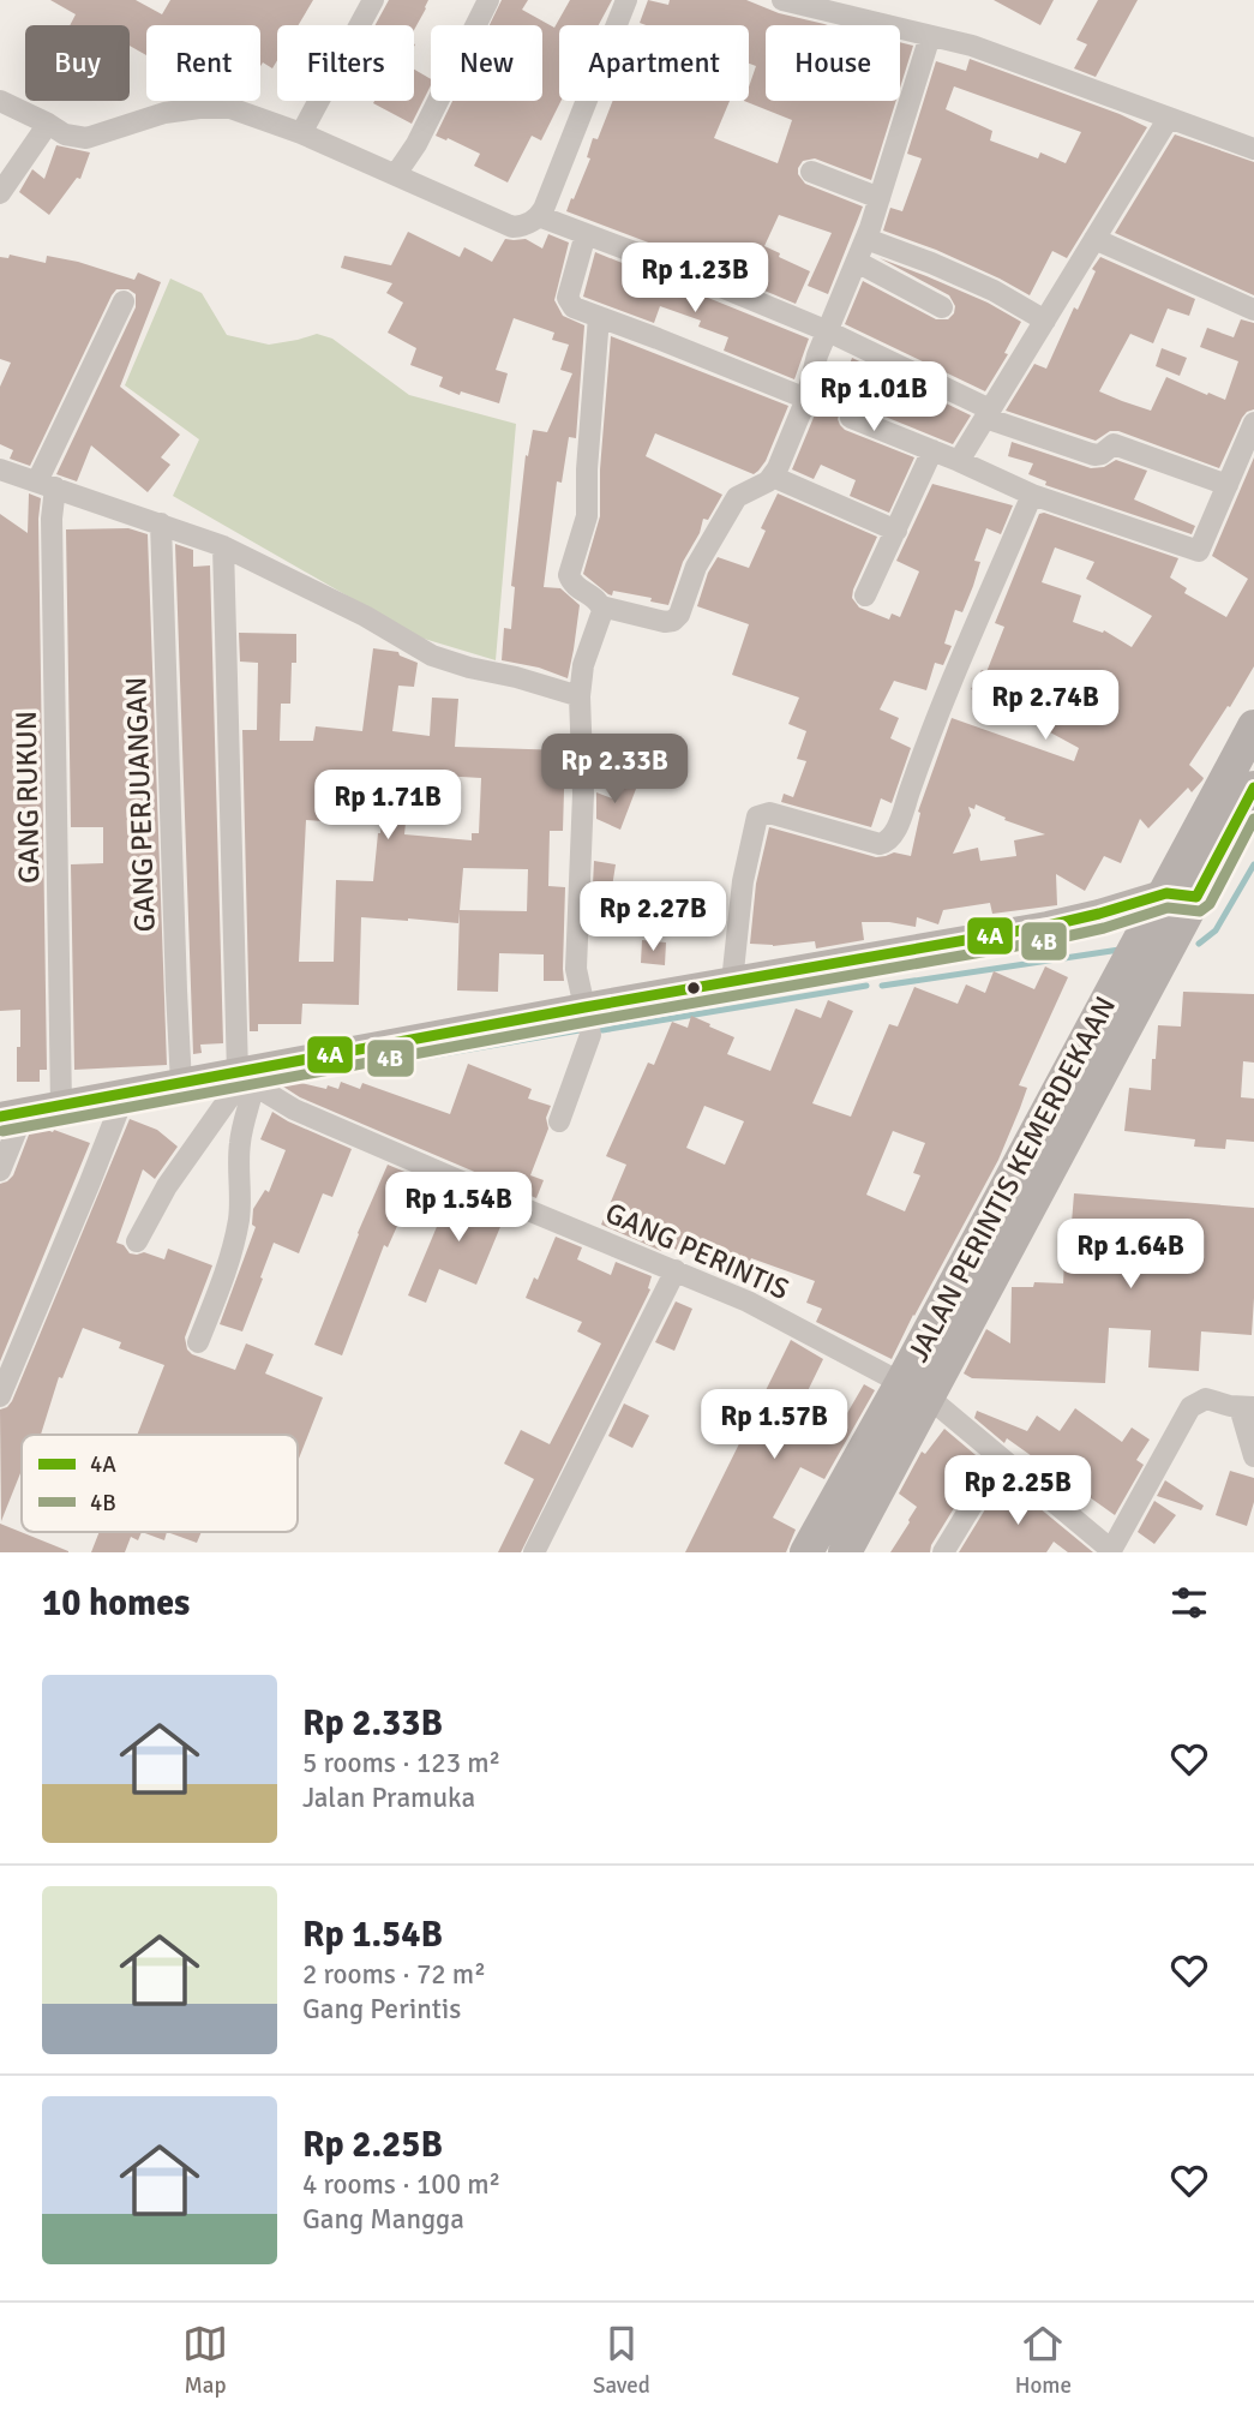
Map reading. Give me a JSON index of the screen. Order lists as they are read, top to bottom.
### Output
{
  "streets": {
    "main road": ["JALAN PERINTIS KEMERDEKAAN"],
    "street": ["GANG RUKUN", "GANG PERJUANGAN", "GANG PERINTIS"]
  },
  "crossings": [
    ["JALAN PERINTIS KEMERDEKAAN", "GANG PERINTIS"]
  ],
  "lines": ["transit line 4A", "transit line 4B"],
  "legend": ["4A", "4B"],
  "page": {
    "chip": [
      "Buy",
      "Rent",
      "Filters",
      "New",
      "Apartment",
      "House"
    ],
    "price": [
      "Rp 1.23B",
      "Rp 1.01B",
      "Rp 2.74B",
      "Rp 2.33B",
      "Rp 1.71B",
      "Rp 2.27B",
      "Rp 1.54B",
      "Rp 1.64B",
      "Rp 1.57B",
      "Rp 2.25B"
    ],
    "heading": "10 homes",
    "list": [
      {
        "name": "Rp 2.33B",
        "note": "5 rooms · 123 m² · Jalan Pramuka"
      },
      {
        "name": "Rp 1.54B",
        "note": "2 rooms · 72 m² · Gang Perintis"
      },
      {
        "name": "Rp 2.25B",
        "note": "4 rooms · 100 m² · Gang Mangga"
      }
    ],
    "tabs": ["Map", "Saved", "Home"]
  }
}
